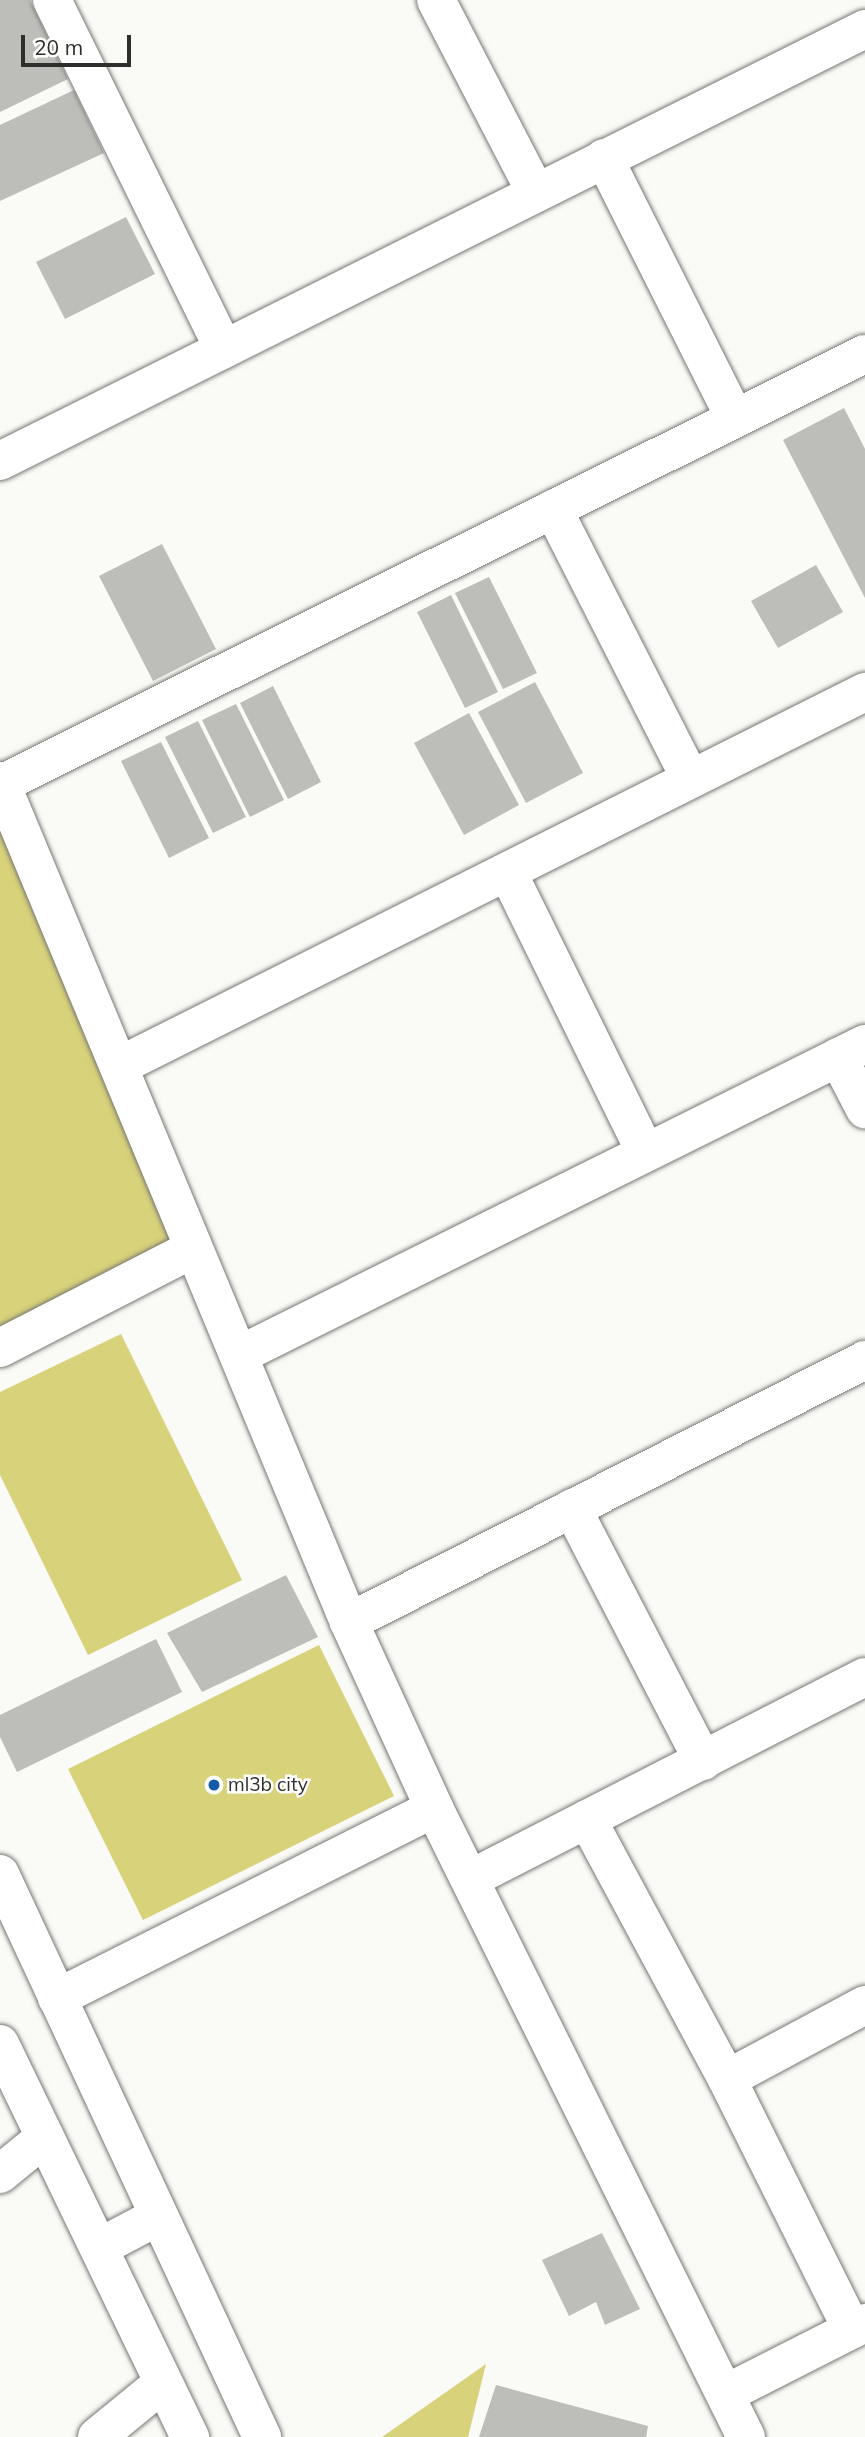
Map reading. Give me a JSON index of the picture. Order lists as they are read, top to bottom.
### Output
{
  "places": ["ml3b city"],
  "scale_bar": "20 m"
}
